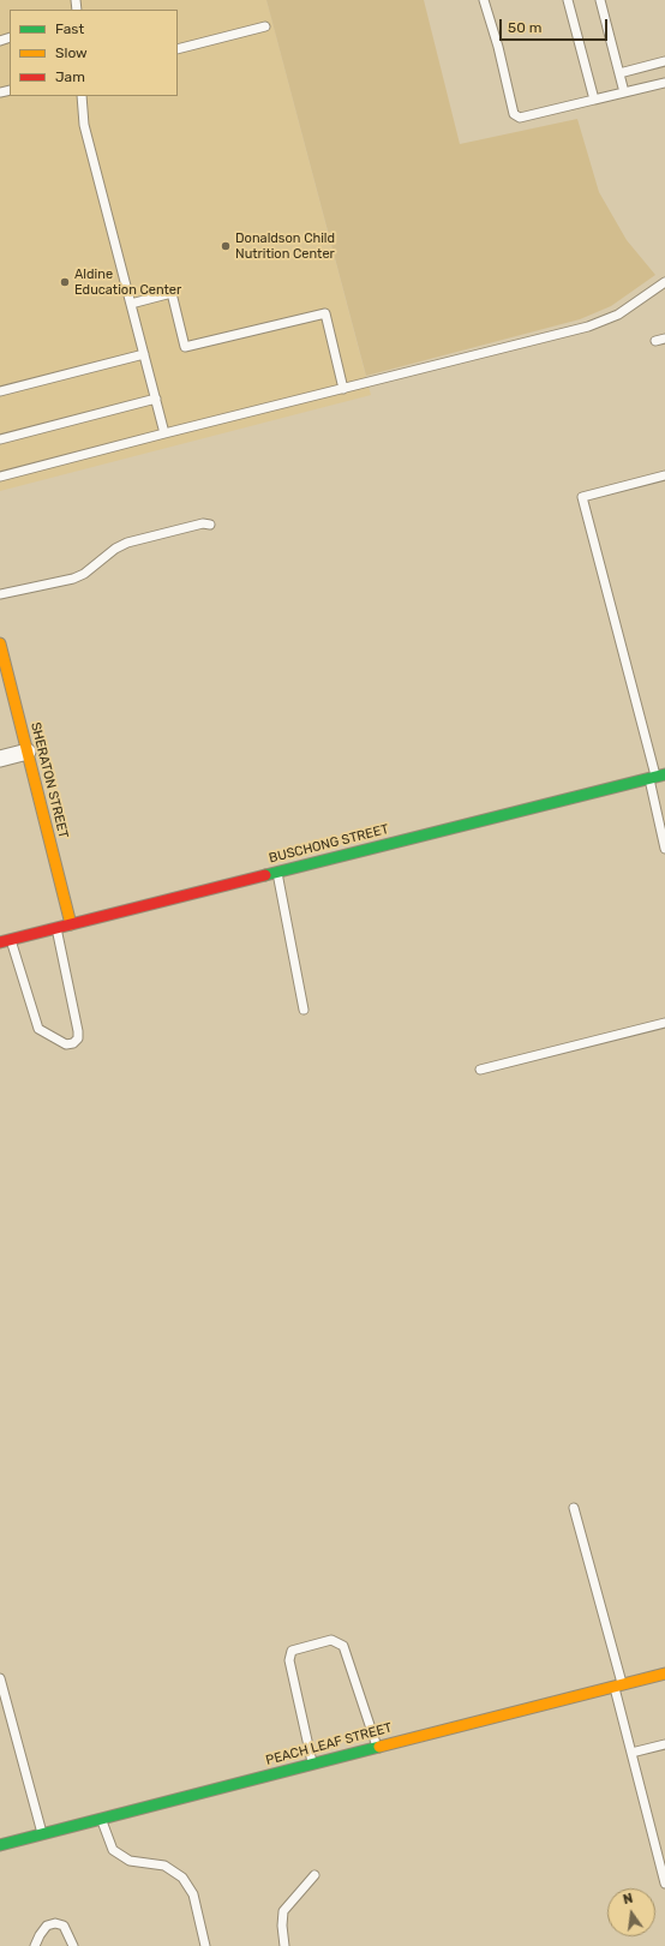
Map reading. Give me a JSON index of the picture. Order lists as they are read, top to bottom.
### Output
{
  "streets": {
    "street": ["SHERATON STREET", "BUSCHONG STREET", "PEACH LEAF STREET"]
  },
  "crossings": [
    ["SHERATON STREET", "BUSCHONG STREET"]
  ],
  "places": ["Donaldson Child Nutrition Center", "Aldine Education Center"],
  "legend": ["Fast", "Slow", "Jam"],
  "scale_bar": "50 m",
  "north": "top"
}
